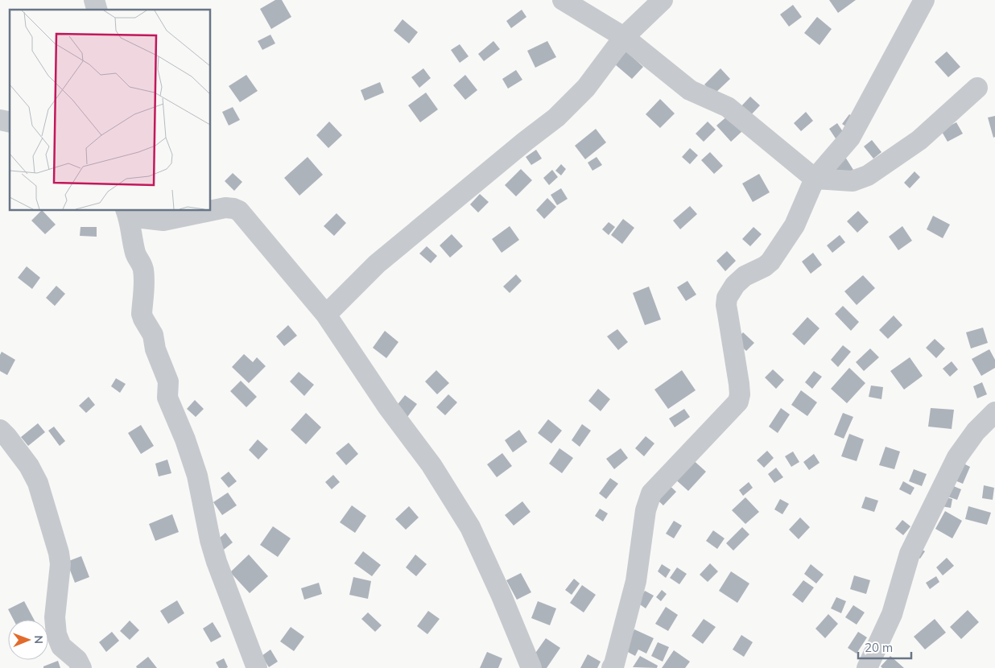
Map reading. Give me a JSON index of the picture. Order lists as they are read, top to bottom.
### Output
{
  "scale_bar": "20 m",
  "north": "right"
}
